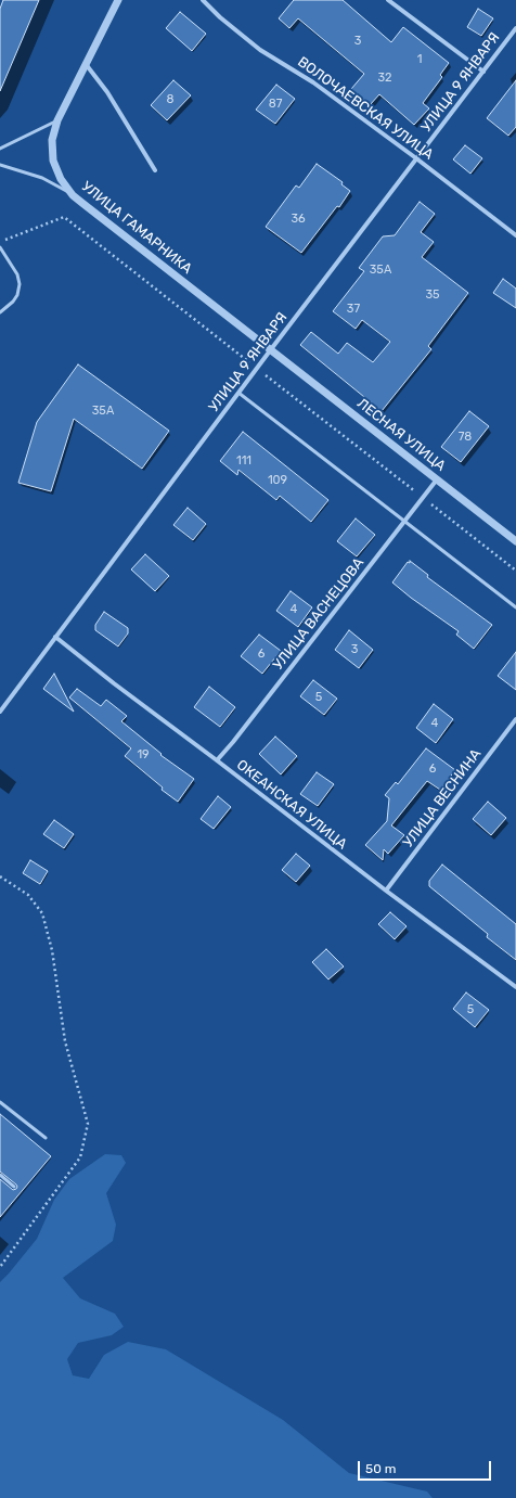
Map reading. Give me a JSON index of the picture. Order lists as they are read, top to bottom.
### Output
{
  "streets": {
    "street": [
      "УЛИЦА 9 ЯНВАРЯ",
      "ВОЛОЧАЕВСКАЯ УЛИЦА",
      "УЛИЦА ГАМАРНИКА",
      "ЛЕСНАЯ УЛИЦА",
      "УЛИЦА ВАСНЕЦОВА",
      "УЛИЦА ВЕСНИНА",
      "ОКЕАНСКАЯ УЛИЦА"
    ]
  },
  "crossings": [
    ["УЛИЦА 9 ЯНВАРЯ", "ВОЛОЧАЕВСКАЯ УЛИЦА"],
    ["УЛИЦА 9 ЯНВАРЯ", "УЛИЦА ГАМАРНИКА"],
    ["УЛИЦА 9 ЯНВАРЯ", "ЛЕСНАЯ УЛИЦА"],
    ["УЛИЦА 9 ЯНВАРЯ", "ОКЕАНСКАЯ УЛИЦА"],
    ["УЛИЦА ГАМАРНИКА", "ЛЕСНАЯ УЛИЦА"],
    ["ЛЕСНАЯ УЛИЦА", "УЛИЦА ВАСНЕЦОВА"],
    ["УЛИЦА ВАСНЕЦОВА", "ОКЕАНСКАЯ УЛИЦА"],
    ["УЛИЦА ВЕСНИНА", "ОКЕАНСКАЯ УЛИЦА"]
  ],
  "house_numbers": [
    "3",
    "1",
    "32",
    "8",
    "87",
    "36",
    "35А",
    "35",
    "37",
    "35А",
    "78",
    "111",
    "109",
    "4",
    "3",
    "6",
    "5",
    "4",
    "19",
    "6",
    "5"
  ],
  "scale_bar": "50 m"
}
